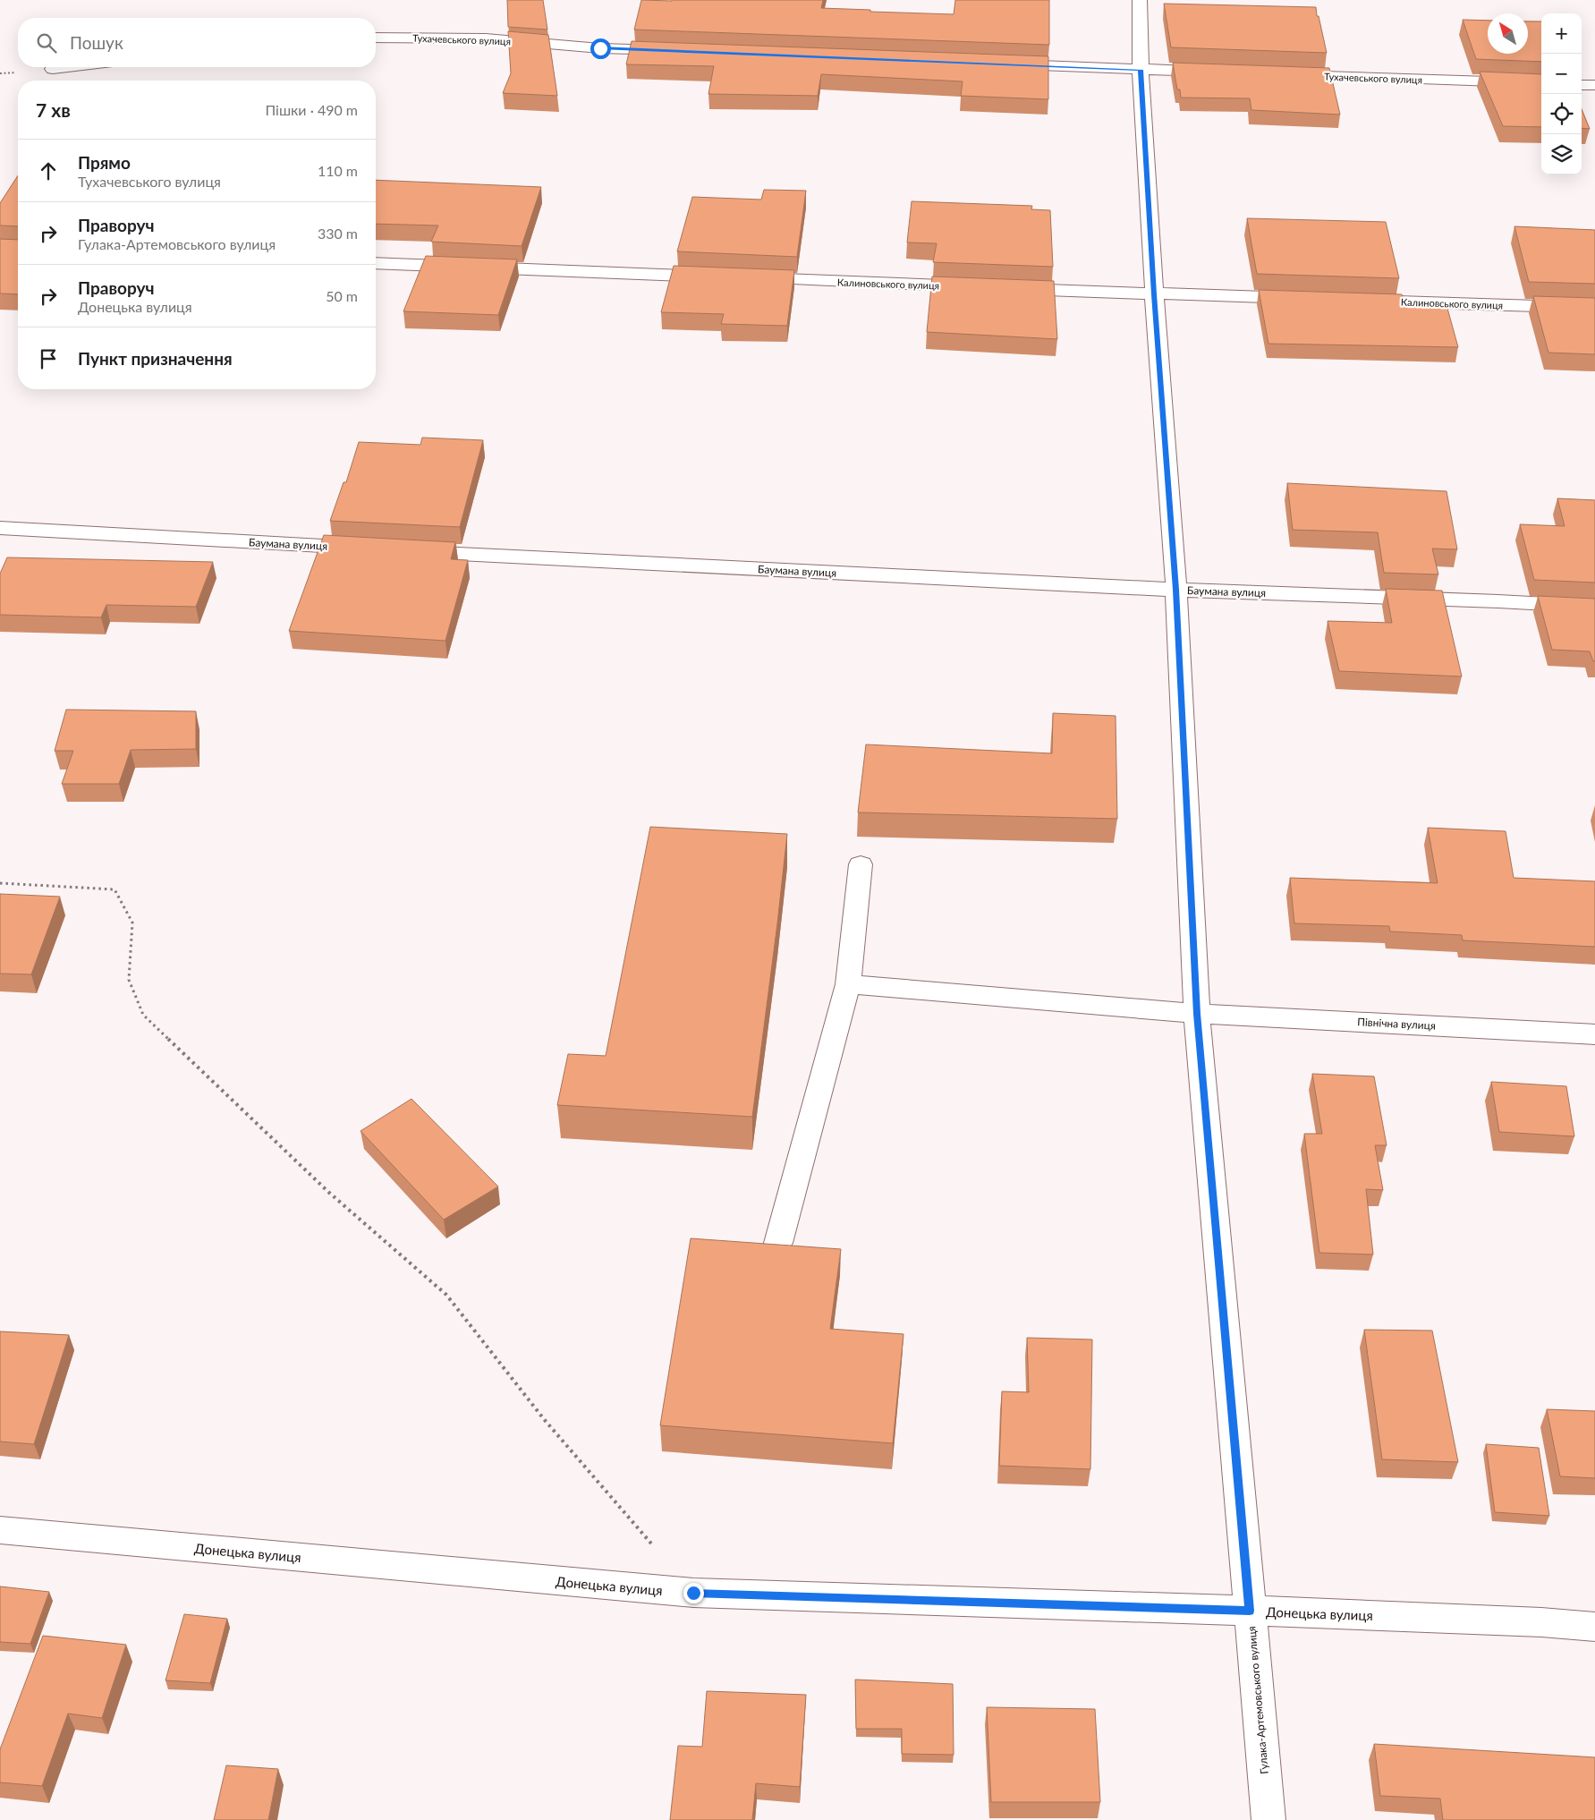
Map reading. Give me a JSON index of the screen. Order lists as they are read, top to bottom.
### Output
{
  "streets": {
    "street": [
      "Тухачевського вулиця",
      "Калиновського вулиця",
      "Баумана вулиця",
      "Північна вулиця",
      "Донецька вулиця",
      "Гулака-Артемовського вулиця"
    ]
  },
  "crossings": [
    ["Калиновського вулиця", "Гулака-Артемовського вулиця"],
    ["Баумана вулиця", "Гулака-Артемовського вулиця"],
    ["Північна вулиця", "Гулака-Артемовського вулиця"],
    ["Донецька вулиця", "Гулака-Артемовського вулиця"]
  ],
  "north": "top left",
  "page": {
    "map_buttons": ["+", "−"],
    "search": "Пошук",
    "heading": ["7 хв", "Пішки · 490 m"],
    "list": [
      ["Прямо", "Тухачевського вулиця", "110 m"],
      ["Праворуч", "Гулака-Артемовського вулиця", "330 m"],
      ["Праворуч", "Донецька вулиця", "50 m"],
      "Пункт призначення"
    ]
  }
}
